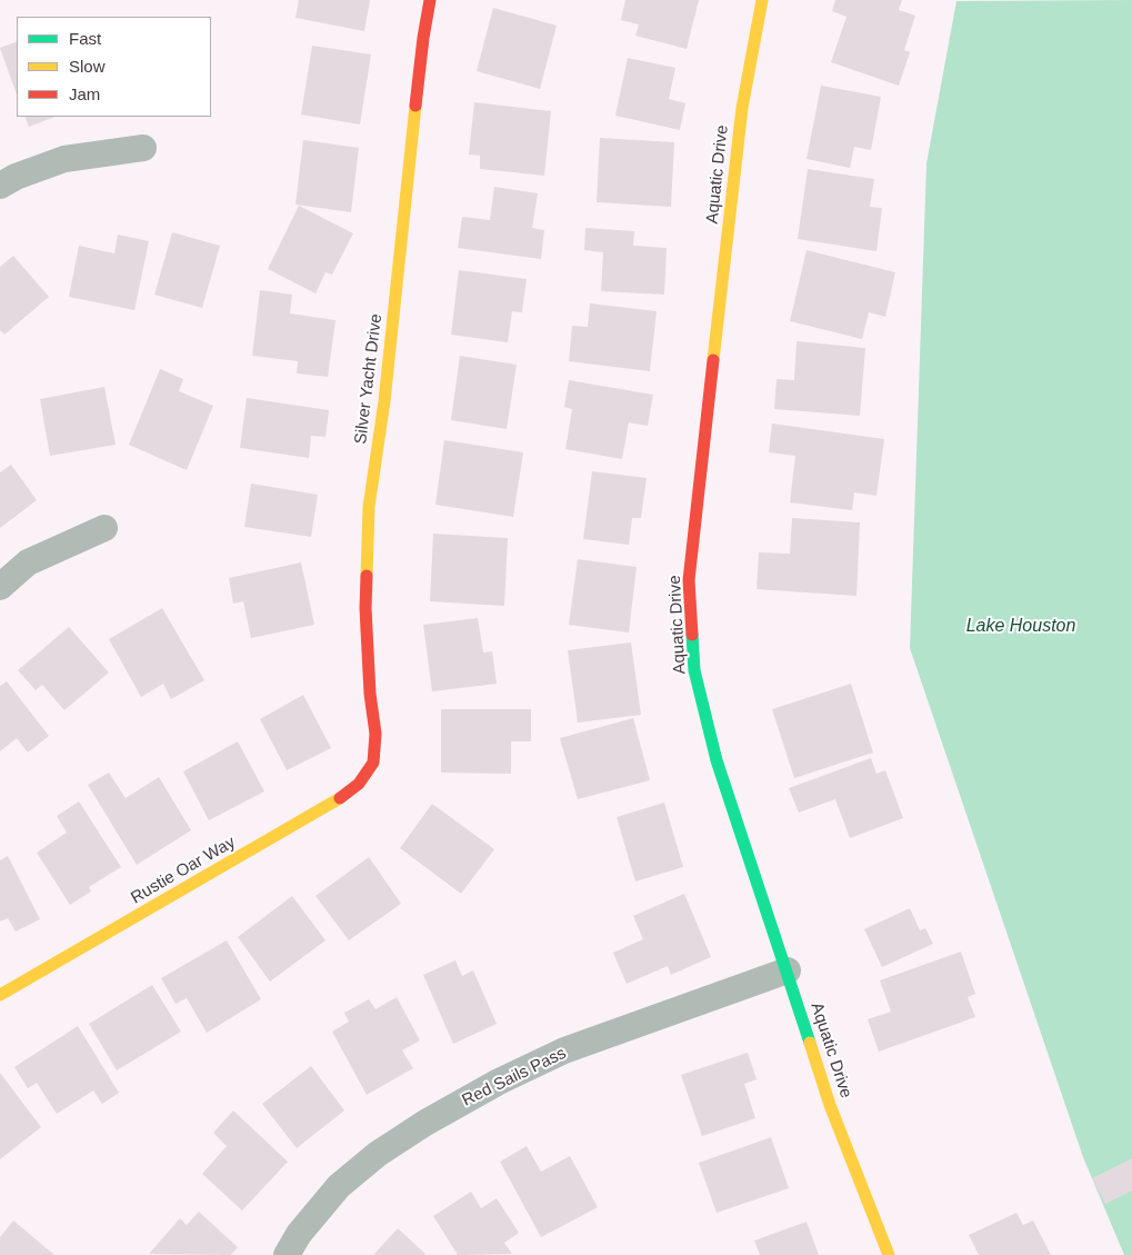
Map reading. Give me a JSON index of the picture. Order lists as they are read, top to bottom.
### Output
{
  "streets": {
    "street": [
      "Aquatic Drive",
      "Silver Yacht Drive",
      "Rustie Oar Way",
      "Red Sails Pass"
    ]
  },
  "crossings": [
    ["Aquatic Drive", "Red Sails Pass"],
    ["Silver Yacht Drive", "Rustie Oar Way"]
  ],
  "water": ["Lake Houston"],
  "legend": ["Fast", "Slow", "Jam"]
}
